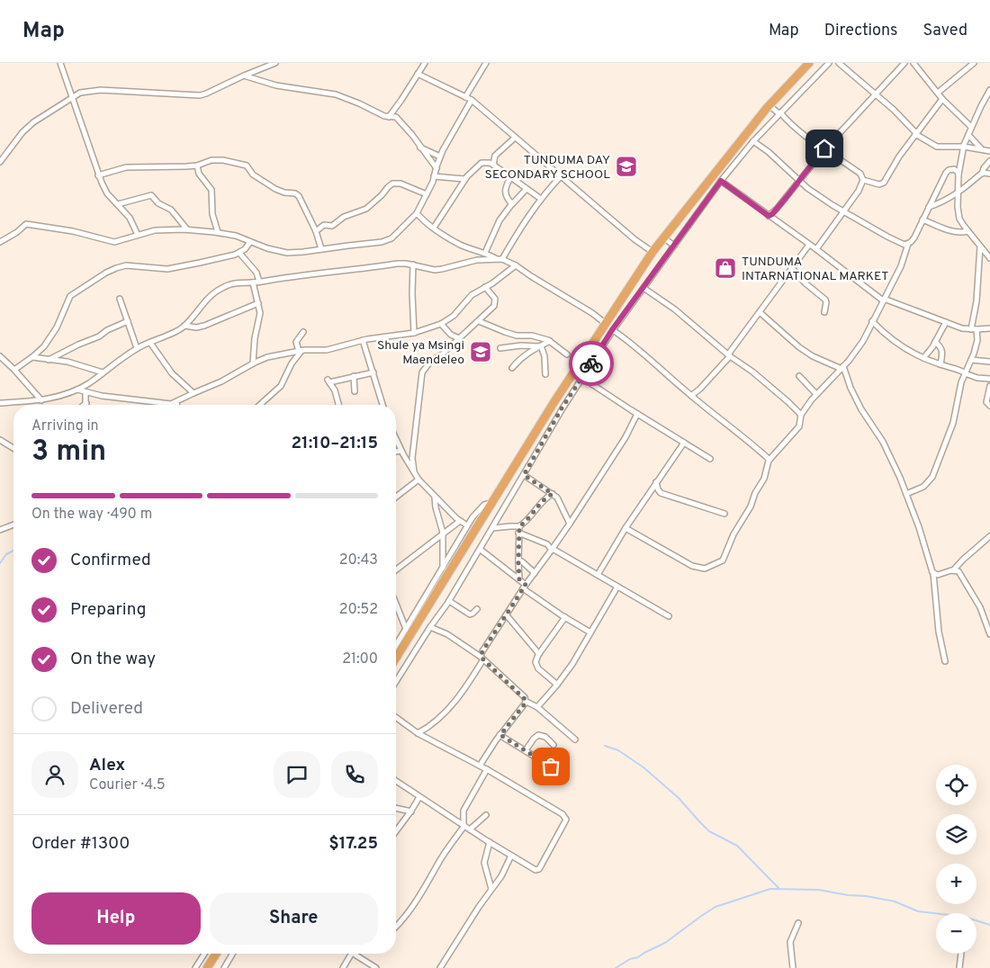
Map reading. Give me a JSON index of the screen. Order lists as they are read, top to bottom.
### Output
{
  "places": {
    "school or university": ["TUNDUMA DAY SECONDARY SCHOOL", "Shule ya Msingi Maendeleo"],
    "shop": ["TUNDUMA INTARNATIONAL MARKET"]
  },
  "page": {
    "header": "Map",
    "nav": ["Map", "Directions", "Saved"],
    "heading": ["3 min", "Arriving in", "21:10–21:15"],
    "panel": [
      "Alex",
      "Courier · 4.5",
      "Order #1300",
      "$17.25"
    ],
    "bar": "On the way · 490 m",
    "list": [
      ["Confirmed", "20:43"],
      ["Preparing", "20:52"],
      ["On the way", "21:00"],
      "Delivered"
    ],
    "map_buttons": ["+", "−"],
    "buttons": ["Help", "Share"]
  }
}
